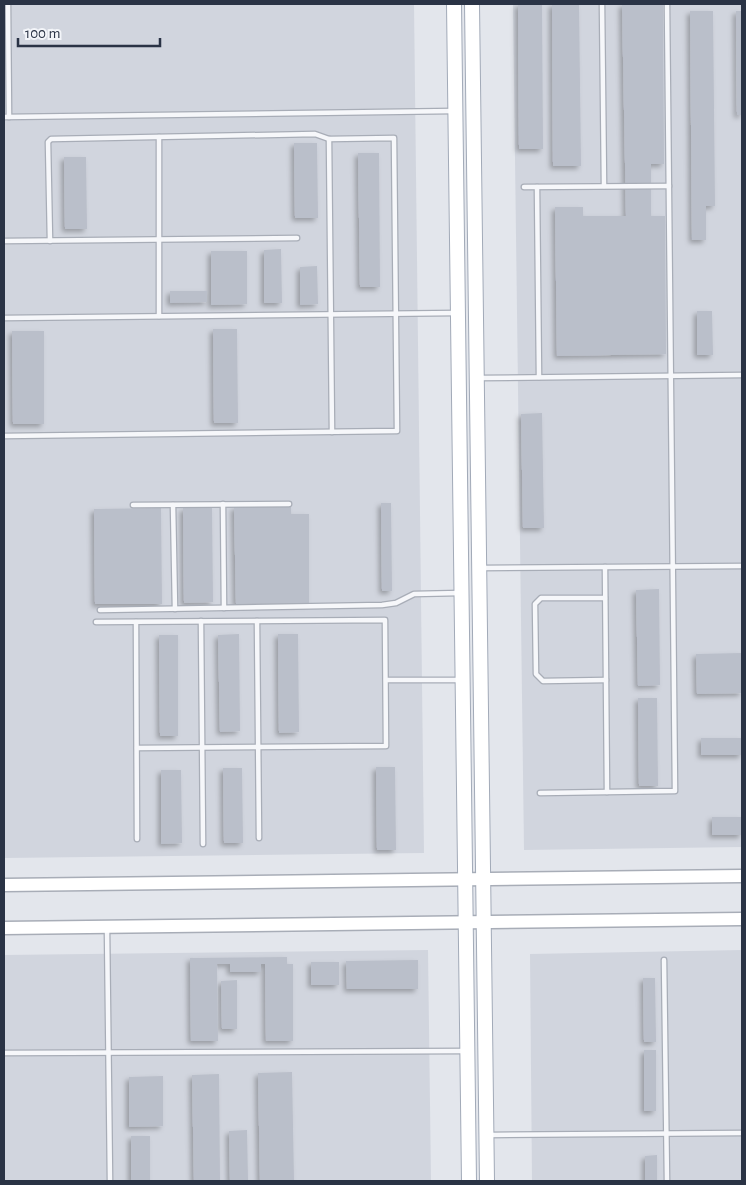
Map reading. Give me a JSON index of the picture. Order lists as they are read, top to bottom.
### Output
{
  "scale_bar": "100 m"
}
